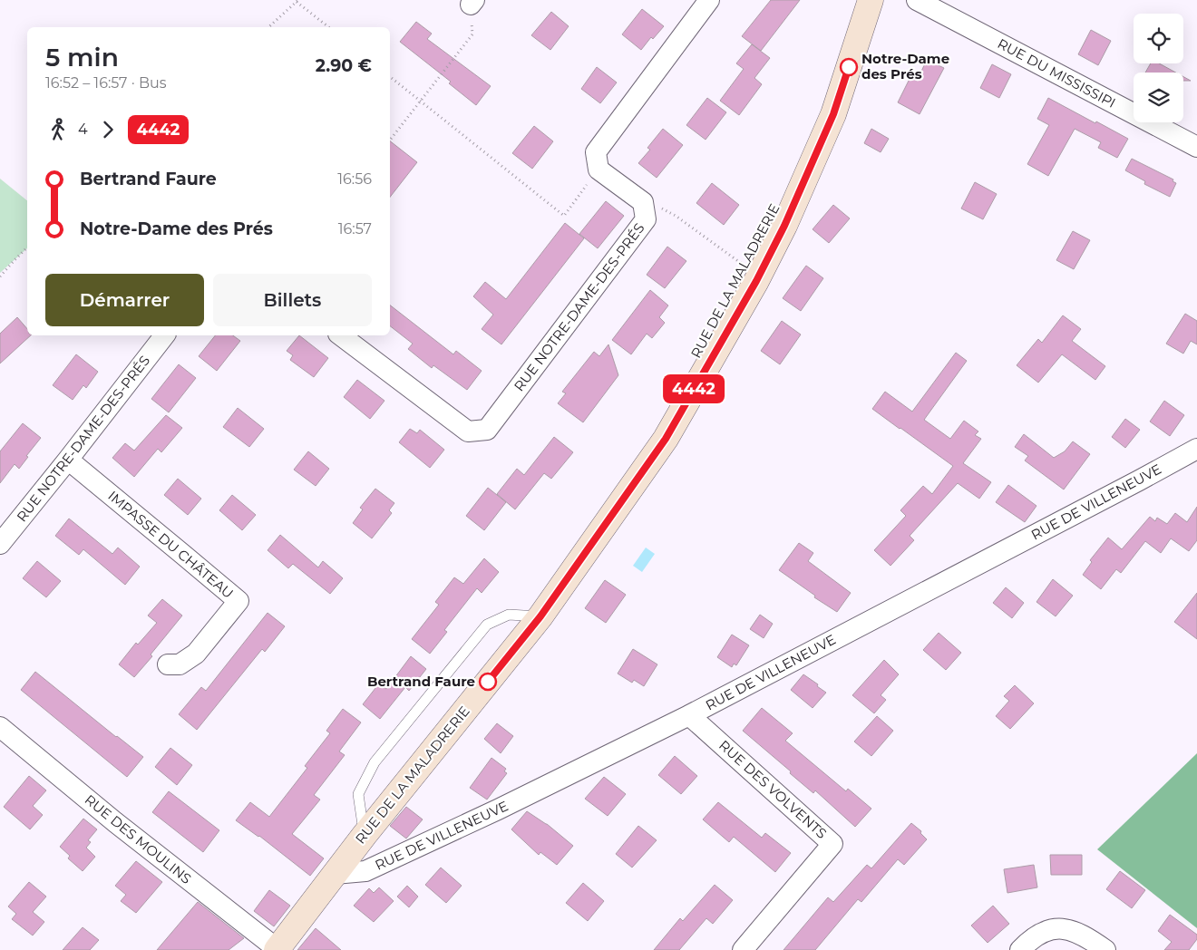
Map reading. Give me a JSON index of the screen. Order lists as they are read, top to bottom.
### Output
{
  "streets": {
    "main road": ["RUE DE LA MALADRERIE"],
    "street": [
      "RUE DU MISSISSIPI",
      "RUE NOTRE-DAME-DES-PRÉS",
      "RUE DE VILLENEUVE",
      "IMPASSE DU CHÂTEAU",
      "RUE DES VOLVENTS",
      "RUE DES MOULINS"
    ]
  },
  "crossings": [
    ["RUE DE LA MALADRERIE", "RUE DE VILLENEUVE"],
    ["RUE DE LA MALADRERIE", "RUE DES MOULINS"],
    ["RUE NOTRE-DAME-DES-PRÉS", "IMPASSE DU CHÂTEAU"],
    ["RUE DE VILLENEUVE", "RUE DES VOLVENTS"]
  ],
  "places": ["Notre-Dame des Prés", "Bertrand Faure"],
  "lines": ["bus line 4442"],
  "page": {
    "on_map": "4442",
    "heading": ["5 min", "16:52 – 16:57 · Bus", "2.90 €"],
    "legs": ["4", "4442"],
    "list": [
      {
        "name": "Bertrand Faure",
        "value": "16:56"
      },
      {
        "name": "Notre-Dame des Prés",
        "value": "16:57"
      }
    ],
    "buttons": ["Démarrer", "Billets"]
  }
}
